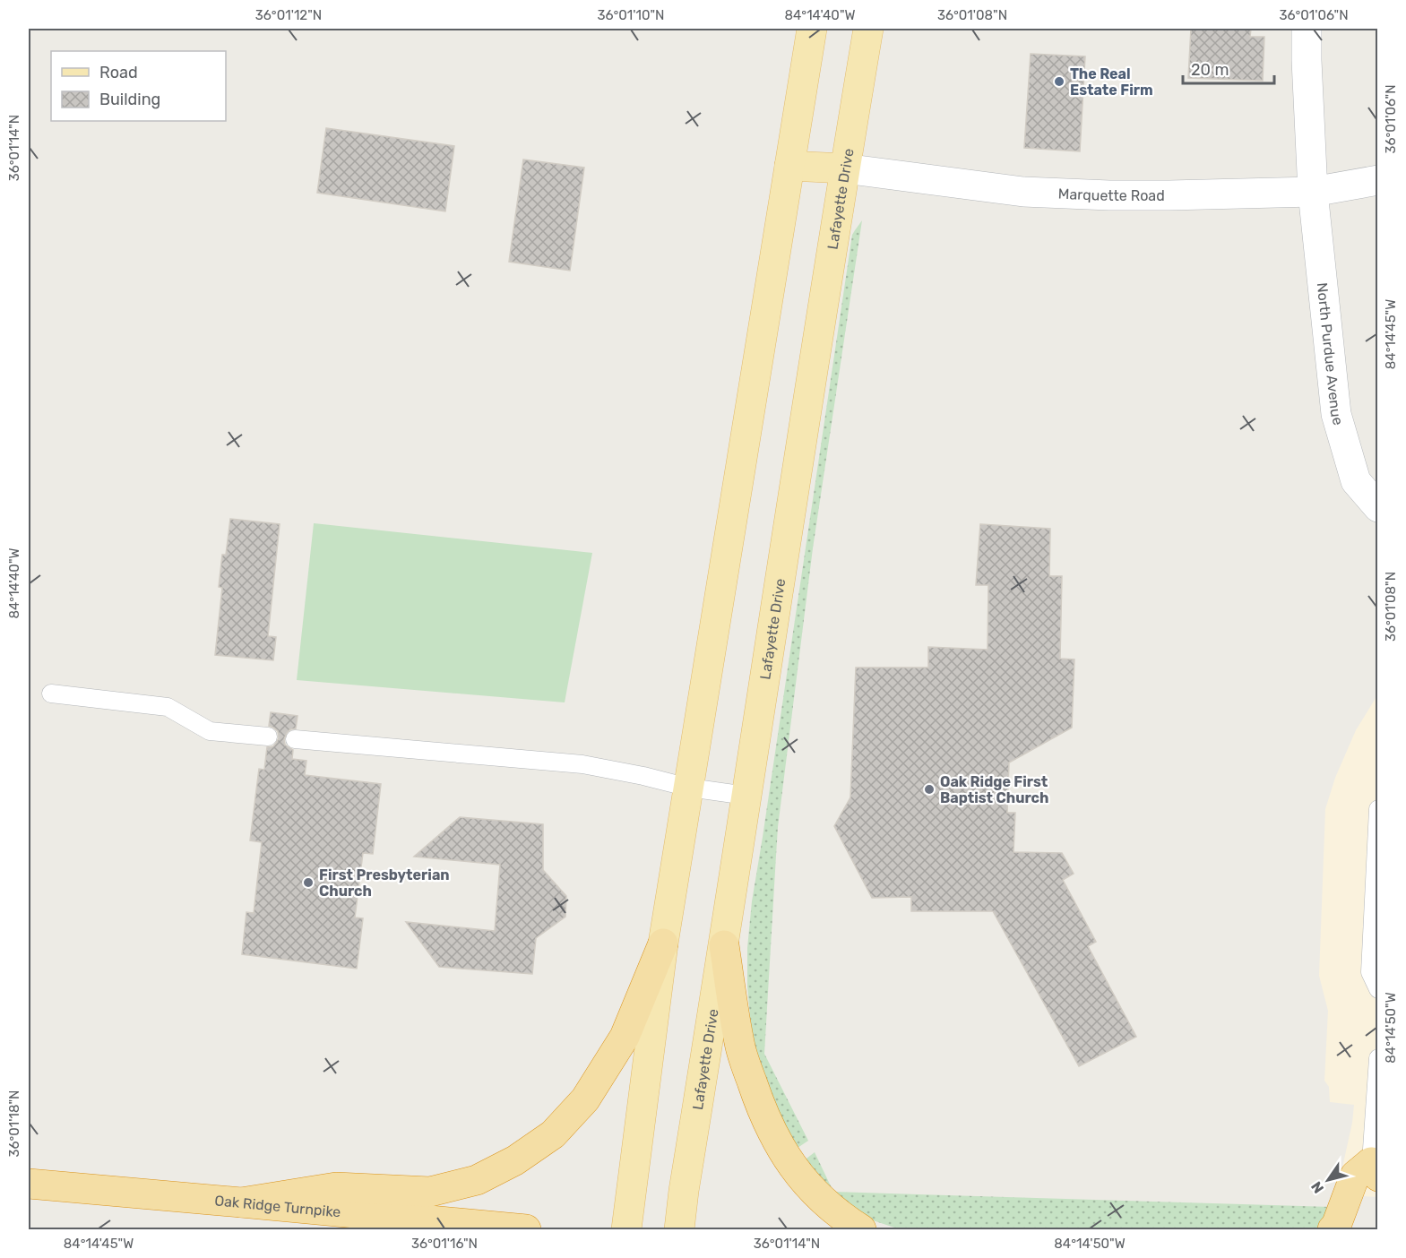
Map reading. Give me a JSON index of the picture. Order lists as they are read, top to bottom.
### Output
{
  "streets": {
    "highway": ["Oak Ridge Turnpike"],
    "main road": ["Lafayette Drive"],
    "street": ["Marquette Road", "North Purdue Avenue"]
  },
  "crossings": [
    ["Marquette Road", "Lafayette Drive"],
    ["Marquette Road", "North Purdue Avenue"]
  ],
  "places": ["The Real Estate Firm", "Oak Ridge First Baptist Church", "First Presbyterian Church"],
  "legend": ["Road", "Building"],
  "scale_bar": "20 m",
  "north": "bottom left",
  "coordinates": [
    "36°01'12\"N",
    "36°01'10\"N",
    "84°14'40\"W",
    "36°01'08\"N",
    "36°01'06\"N",
    "36°01'14\"N",
    "84°14'45\"W",
    "84°14'50\"W",
    "36°01'18\"N",
    "36°01'16\"N"
  ]
}
